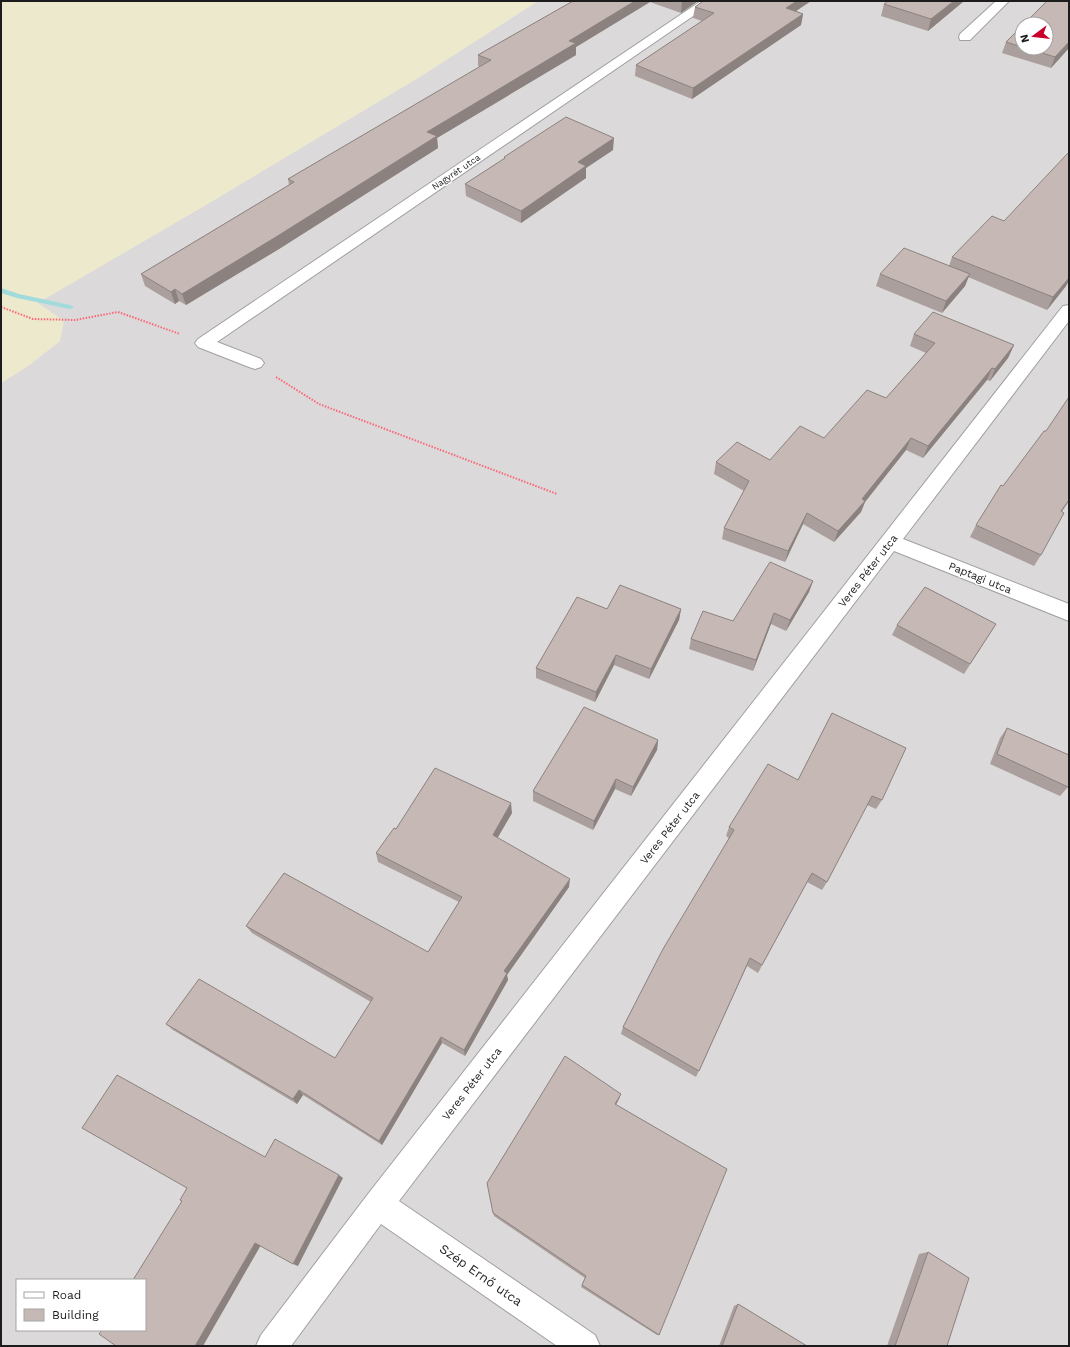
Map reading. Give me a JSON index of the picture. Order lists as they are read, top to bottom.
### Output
{
  "streets": {
    "street": [
      "Nagyrét utca",
      "Veres Péter utca",
      "Paptagi utca",
      "Szép Ernő utca"
    ]
  },
  "crossings": [
    ["Veres Péter utca", "Paptagi utca"],
    ["Veres Péter utca", "Szép Ernő utca"]
  ],
  "legend": ["Road", "Building"],
  "north": "left"
}
